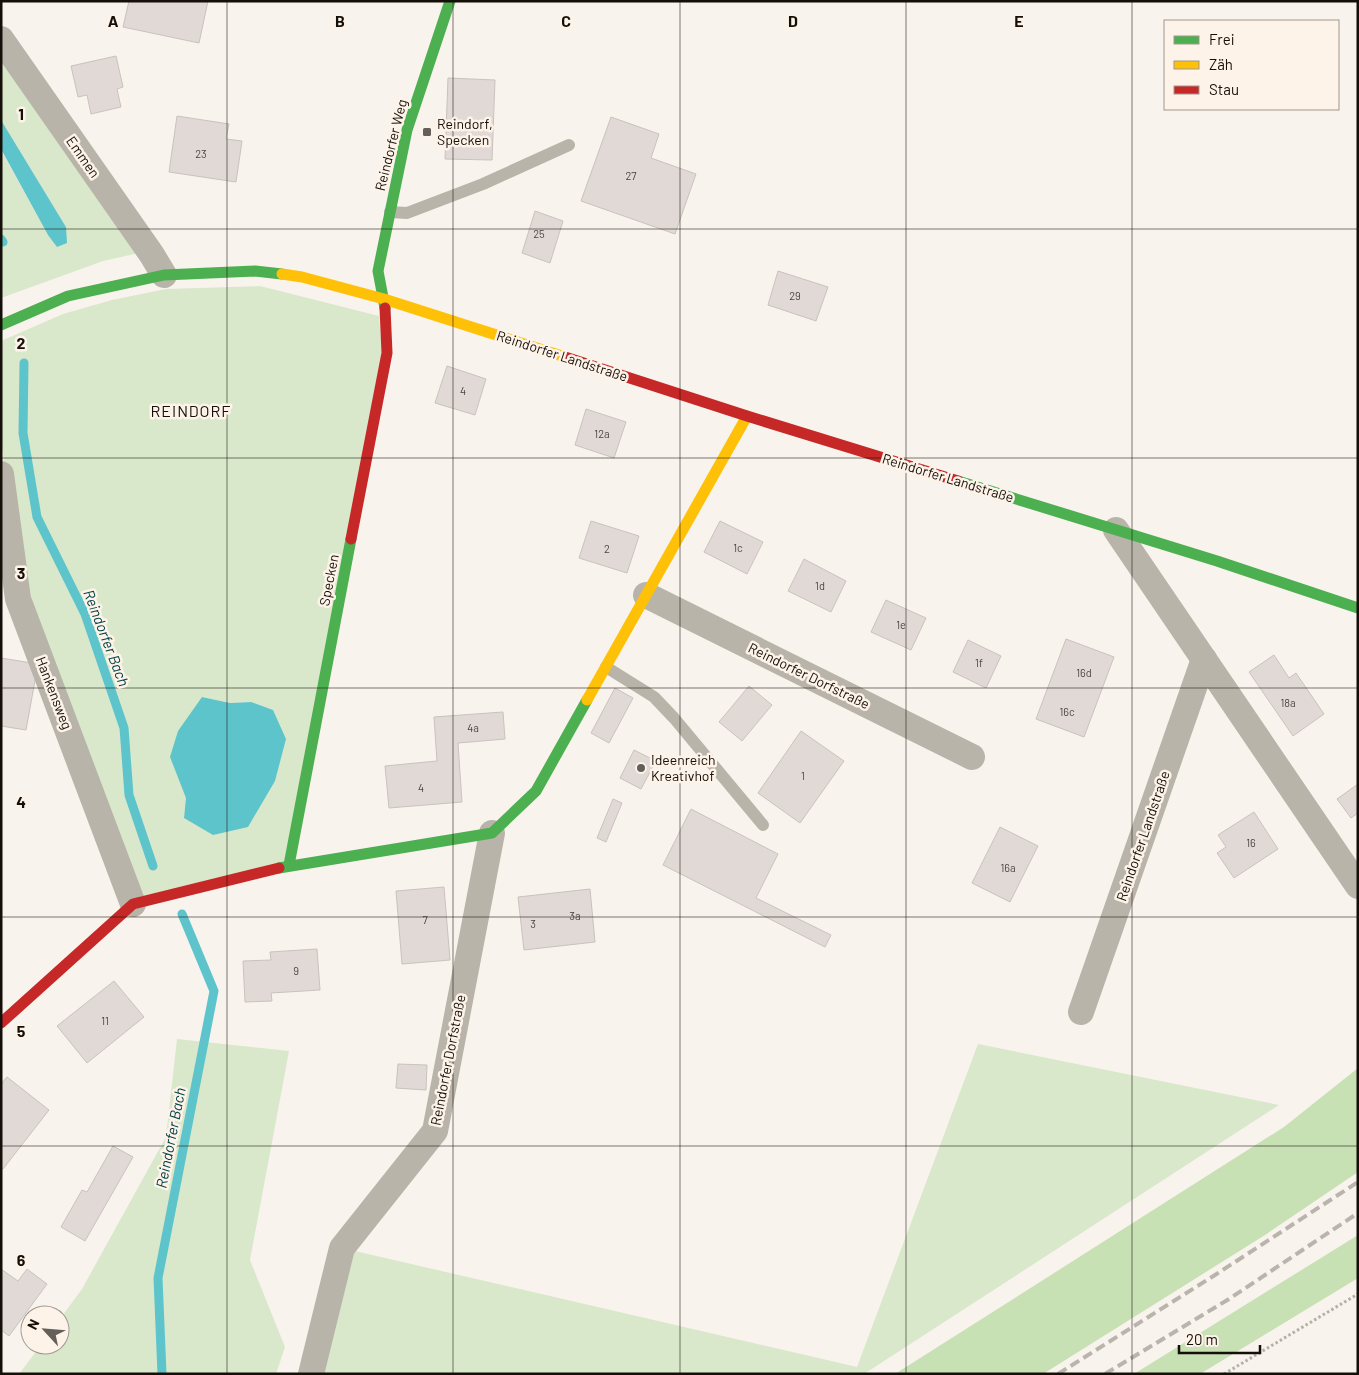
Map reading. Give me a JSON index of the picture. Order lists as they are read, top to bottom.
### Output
{
  "streets": {
    "street": [
      "Reindorfer Weg",
      "Emmen",
      "Reindorfer Landstraße",
      "Specken",
      "Reindorfer Dorfstraße",
      "Hankensweg"
    ]
  },
  "crossings": [
    ["Reindorfer Weg", "Reindorfer Landstraße"],
    ["Reindorfer Weg", "Specken"],
    ["Emmen", "Reindorfer Landstraße"],
    ["Reindorfer Landstraße", "Specken"]
  ],
  "districts": ["REINDORF"],
  "water": ["Reindorfer Bach"],
  "places": {
    "transit": ["Reindorf, Specken"],
    "other": ["Ideenreich Kreativhof"]
  },
  "house_numbers": [
    "23",
    "27",
    "25",
    "29",
    "4",
    "12a",
    "1c",
    "2",
    "1d",
    "1e",
    "1f",
    "16d",
    "18a",
    "16c",
    "4a",
    "1",
    "4",
    "16",
    "16a",
    "3a",
    "7",
    "3",
    "9",
    "11"
  ],
  "legend": ["Frei", "Zäh", "Stau"],
  "scale_bar": "20 m",
  "north": "top left",
  "grid": {
    "columns": [
      "A",
      "B",
      "C",
      "D",
      "E"
    ],
    "rows": [
      "1",
      "2",
      "3",
      "4",
      "5",
      "6"
    ]
  }
}
